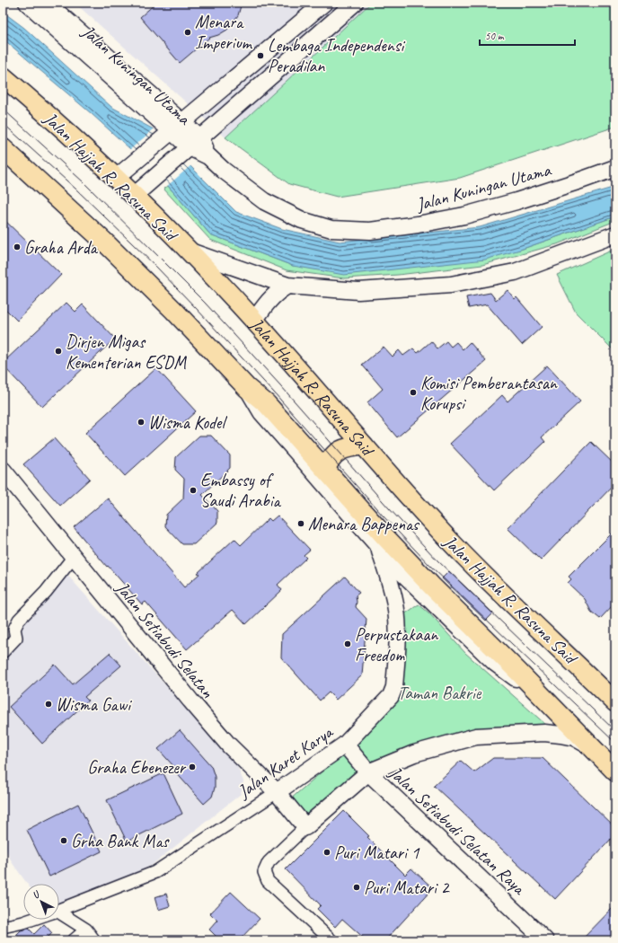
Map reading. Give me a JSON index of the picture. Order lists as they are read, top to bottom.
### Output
{
  "streets": {
    "main road": ["Jalan Hajjah R. Rasuna Said"],
    "street": [
      "Jalan Kuningan Utama",
      "Jalan Setiabudi Selatan",
      "Jalan Karet Karya",
      "Jalan Setiabudi Selatan Raya"
    ]
  },
  "crossings": [
    ["Jalan Setiabudi Selatan", "Jalan Karet Karya"],
    ["Jalan Karet Karya", "Jalan Setiabudi Selatan Raya"]
  ],
  "parks": ["Taman Bakrie"],
  "places": [
    "Menara Imperium",
    "Lembaga Independensi Peradilan",
    "Graha Arda",
    "Dirjen Migas Kementerian ESDM",
    "Komisi Pemberantasan Korupsi",
    "Wisma Kodel",
    "Embassy of Saudi Arabia",
    "Menara Bappenas",
    "Perpustakaan Freedom",
    "Wisma Gawi",
    "Graha Ebenezer",
    "Grha Bank Mas",
    "Puri Matari 1",
    "Puri Matari 2"
  ],
  "scale_bar": "50 m",
  "north": "top left"
}
